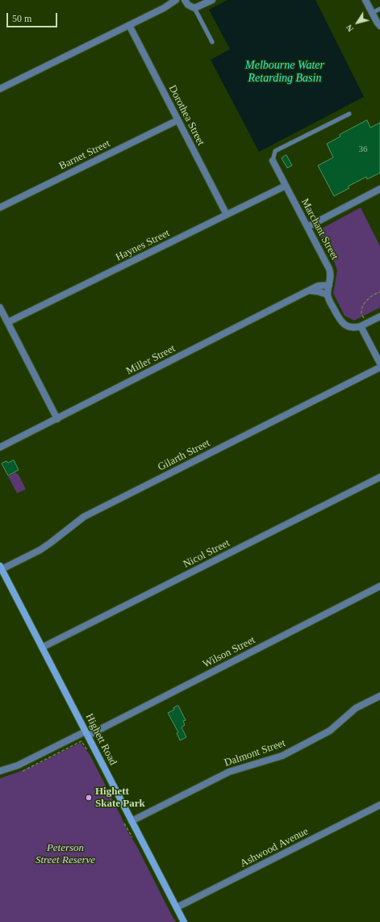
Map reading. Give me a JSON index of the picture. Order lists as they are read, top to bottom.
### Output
{
  "streets": {
    "street": [
      "Dorothea Street",
      "Barnet Street",
      "Marchant Street",
      "Haynes Street",
      "Miller Street",
      "Gilarth Street",
      "Nicol Street",
      "Wilson Street",
      "Highett Road",
      "Dalmont Street",
      "Ashwood Avenue"
    ]
  },
  "crossings": [
    ["Dorothea Street", "Barnet Street"],
    ["Dorothea Street", "Haynes Street"],
    ["Marchant Street", "Haynes Street"],
    ["Marchant Street", "Miller Street"],
    ["Gilarth Street", "Highett Road"],
    ["Nicol Street", "Highett Road"],
    ["Wilson Street", "Highett Road"],
    ["Highett Road", "Dalmont Street"],
    ["Highett Road", "Ashwood Avenue"]
  ],
  "water": ["Melbourne Water Retarding Basin"],
  "parks": ["Peterson Street Reserve"],
  "places": ["Highett Skate Park"],
  "house_numbers": ["36"],
  "scale_bar": "50 m",
  "north": "bottom left"
}
